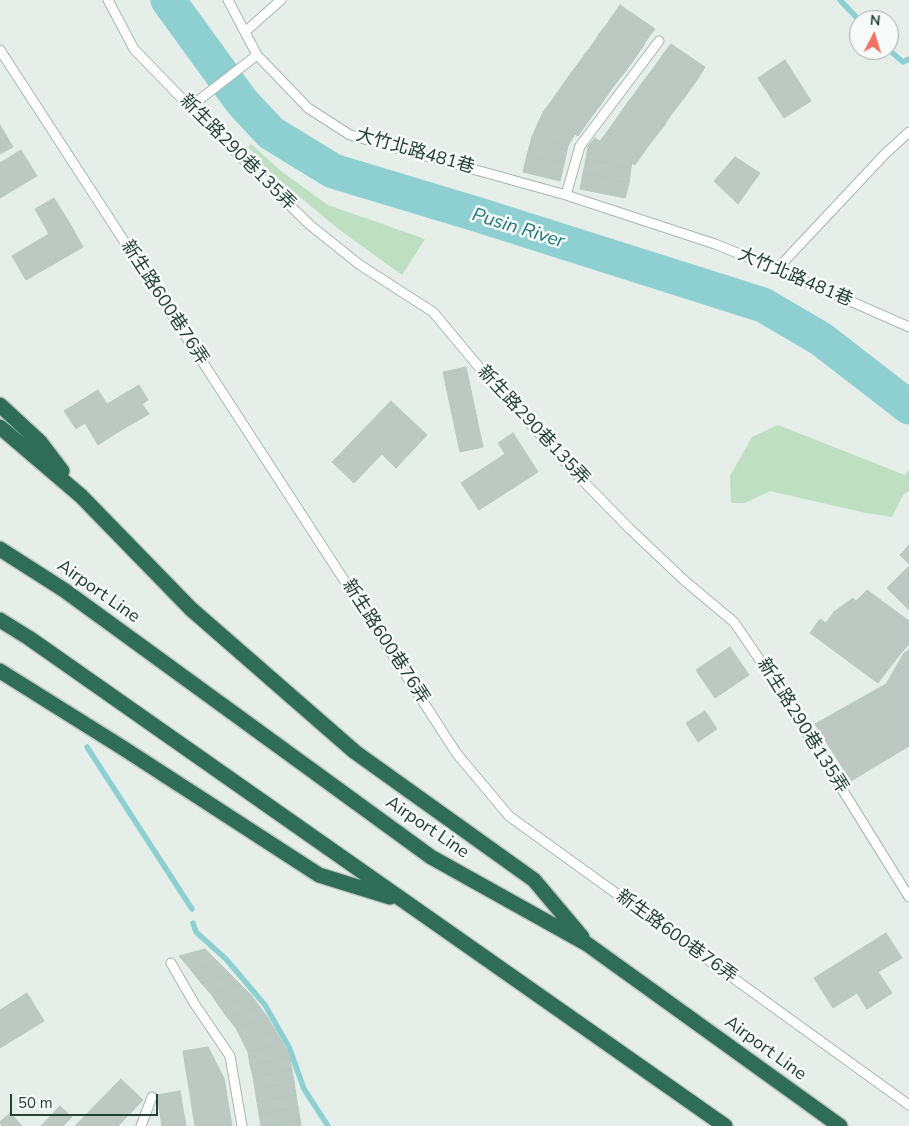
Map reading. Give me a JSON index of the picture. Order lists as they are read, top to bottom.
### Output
{
  "streets": {
    "highway": ["Airport Line"],
    "lane": ["大竹北路481巷", "新生路290巷135弄", "新生路600巷76弄"]
  },
  "water": ["Pusin River"],
  "scale_bar": "50 m",
  "north": "top"
}
